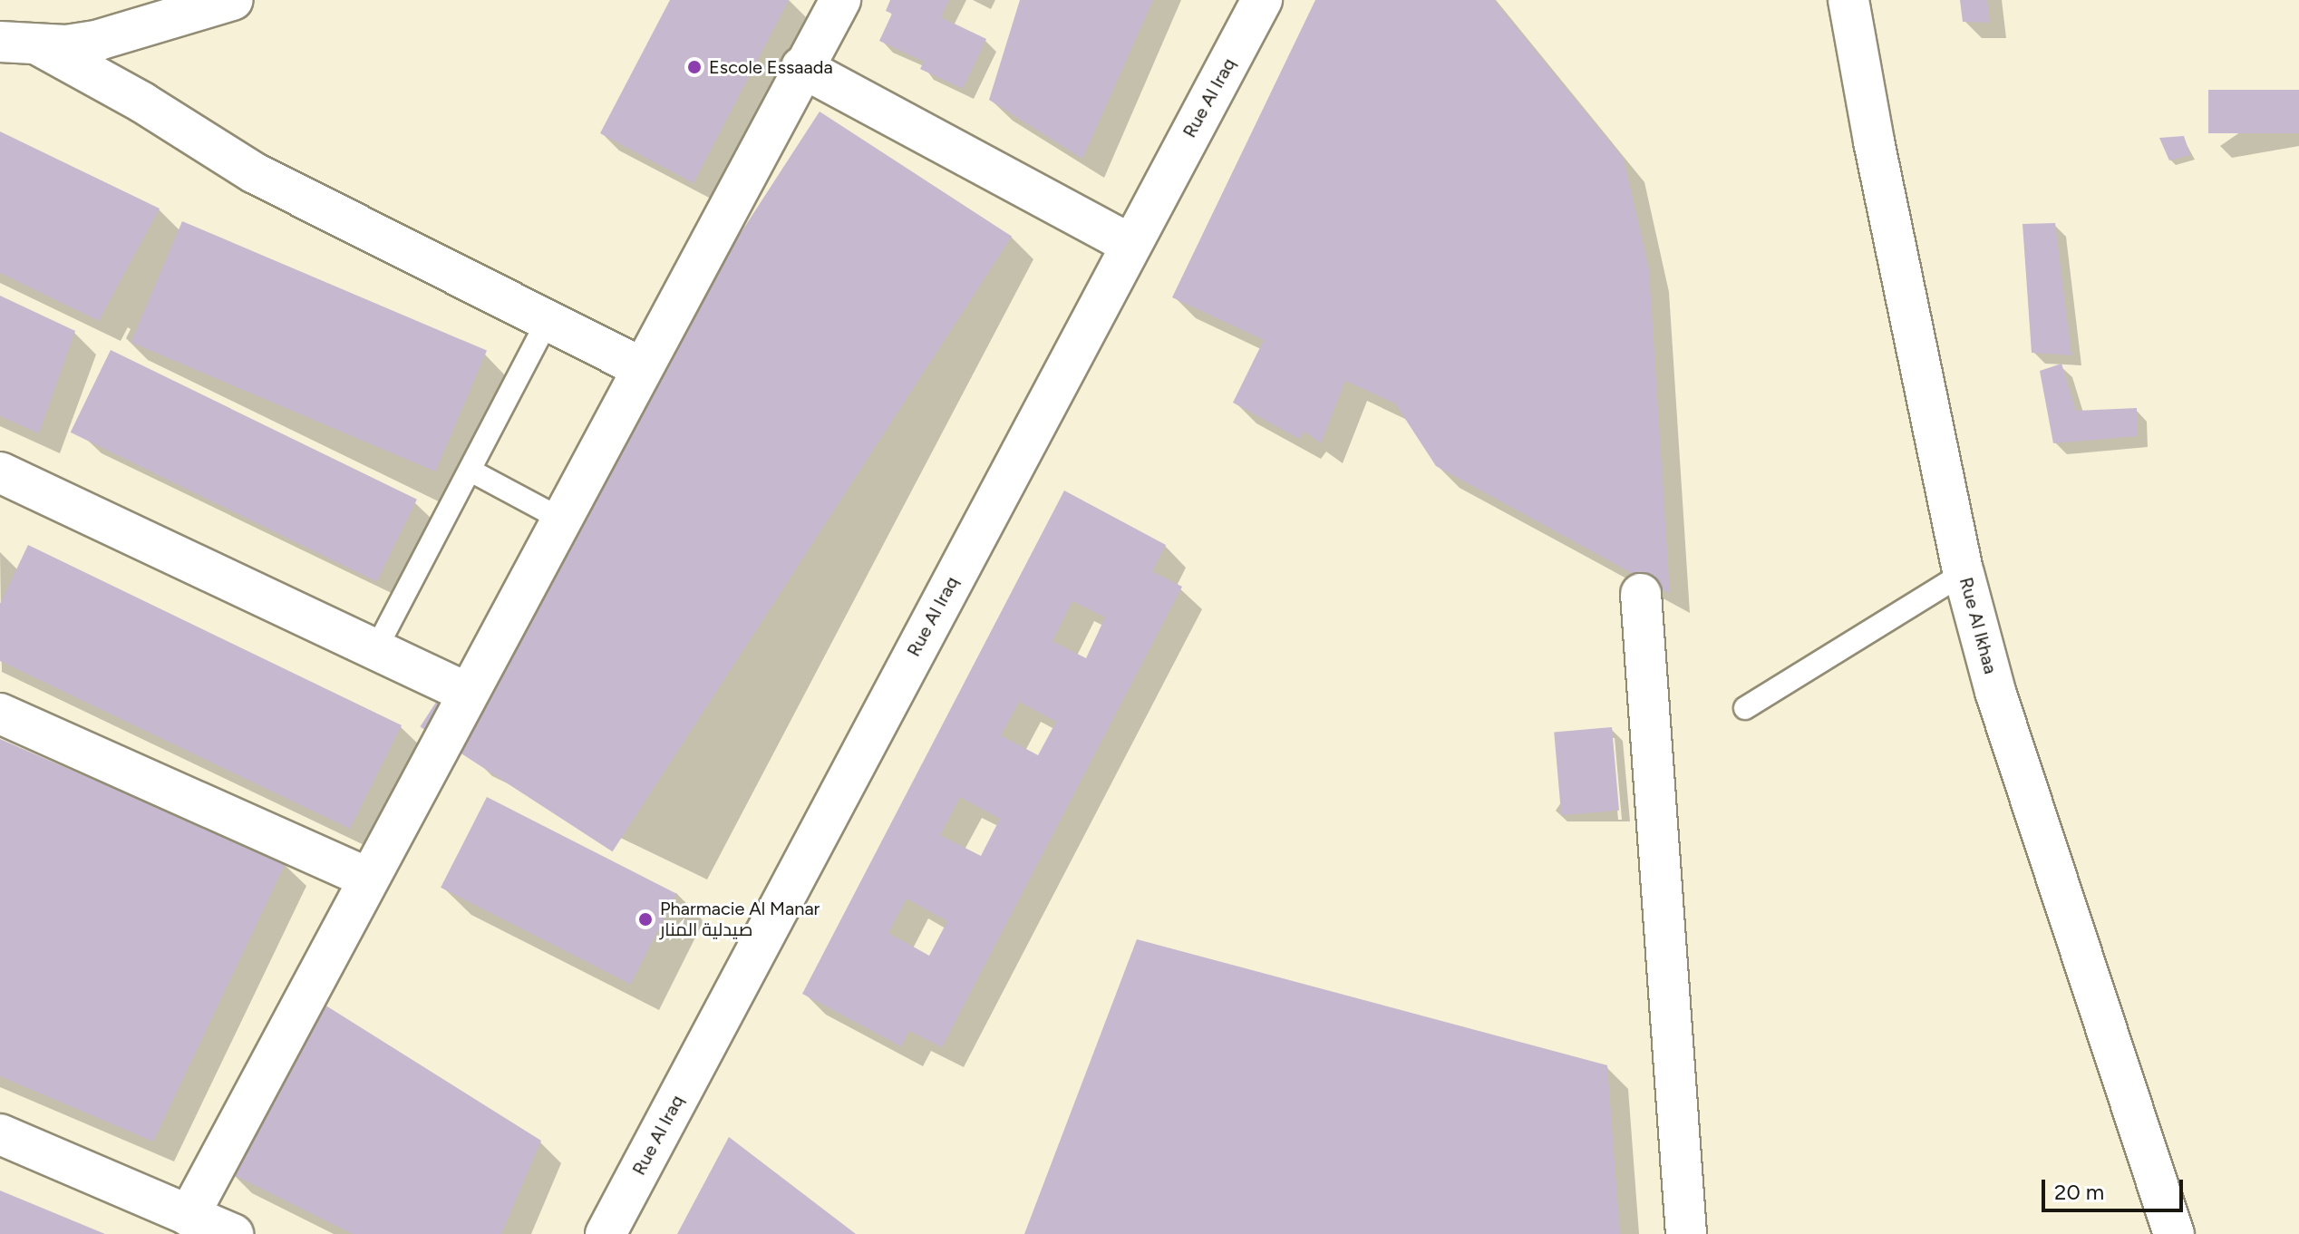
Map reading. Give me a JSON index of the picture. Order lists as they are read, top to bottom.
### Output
{
  "streets": {
    "street": ["Rue Al Iraq", "Rue Al Ikhaa"]
  },
  "places": ["Escole Essaada", "Pharmacie Al Manar صيدلية المنار"],
  "scale_bar": "20 m"
}
